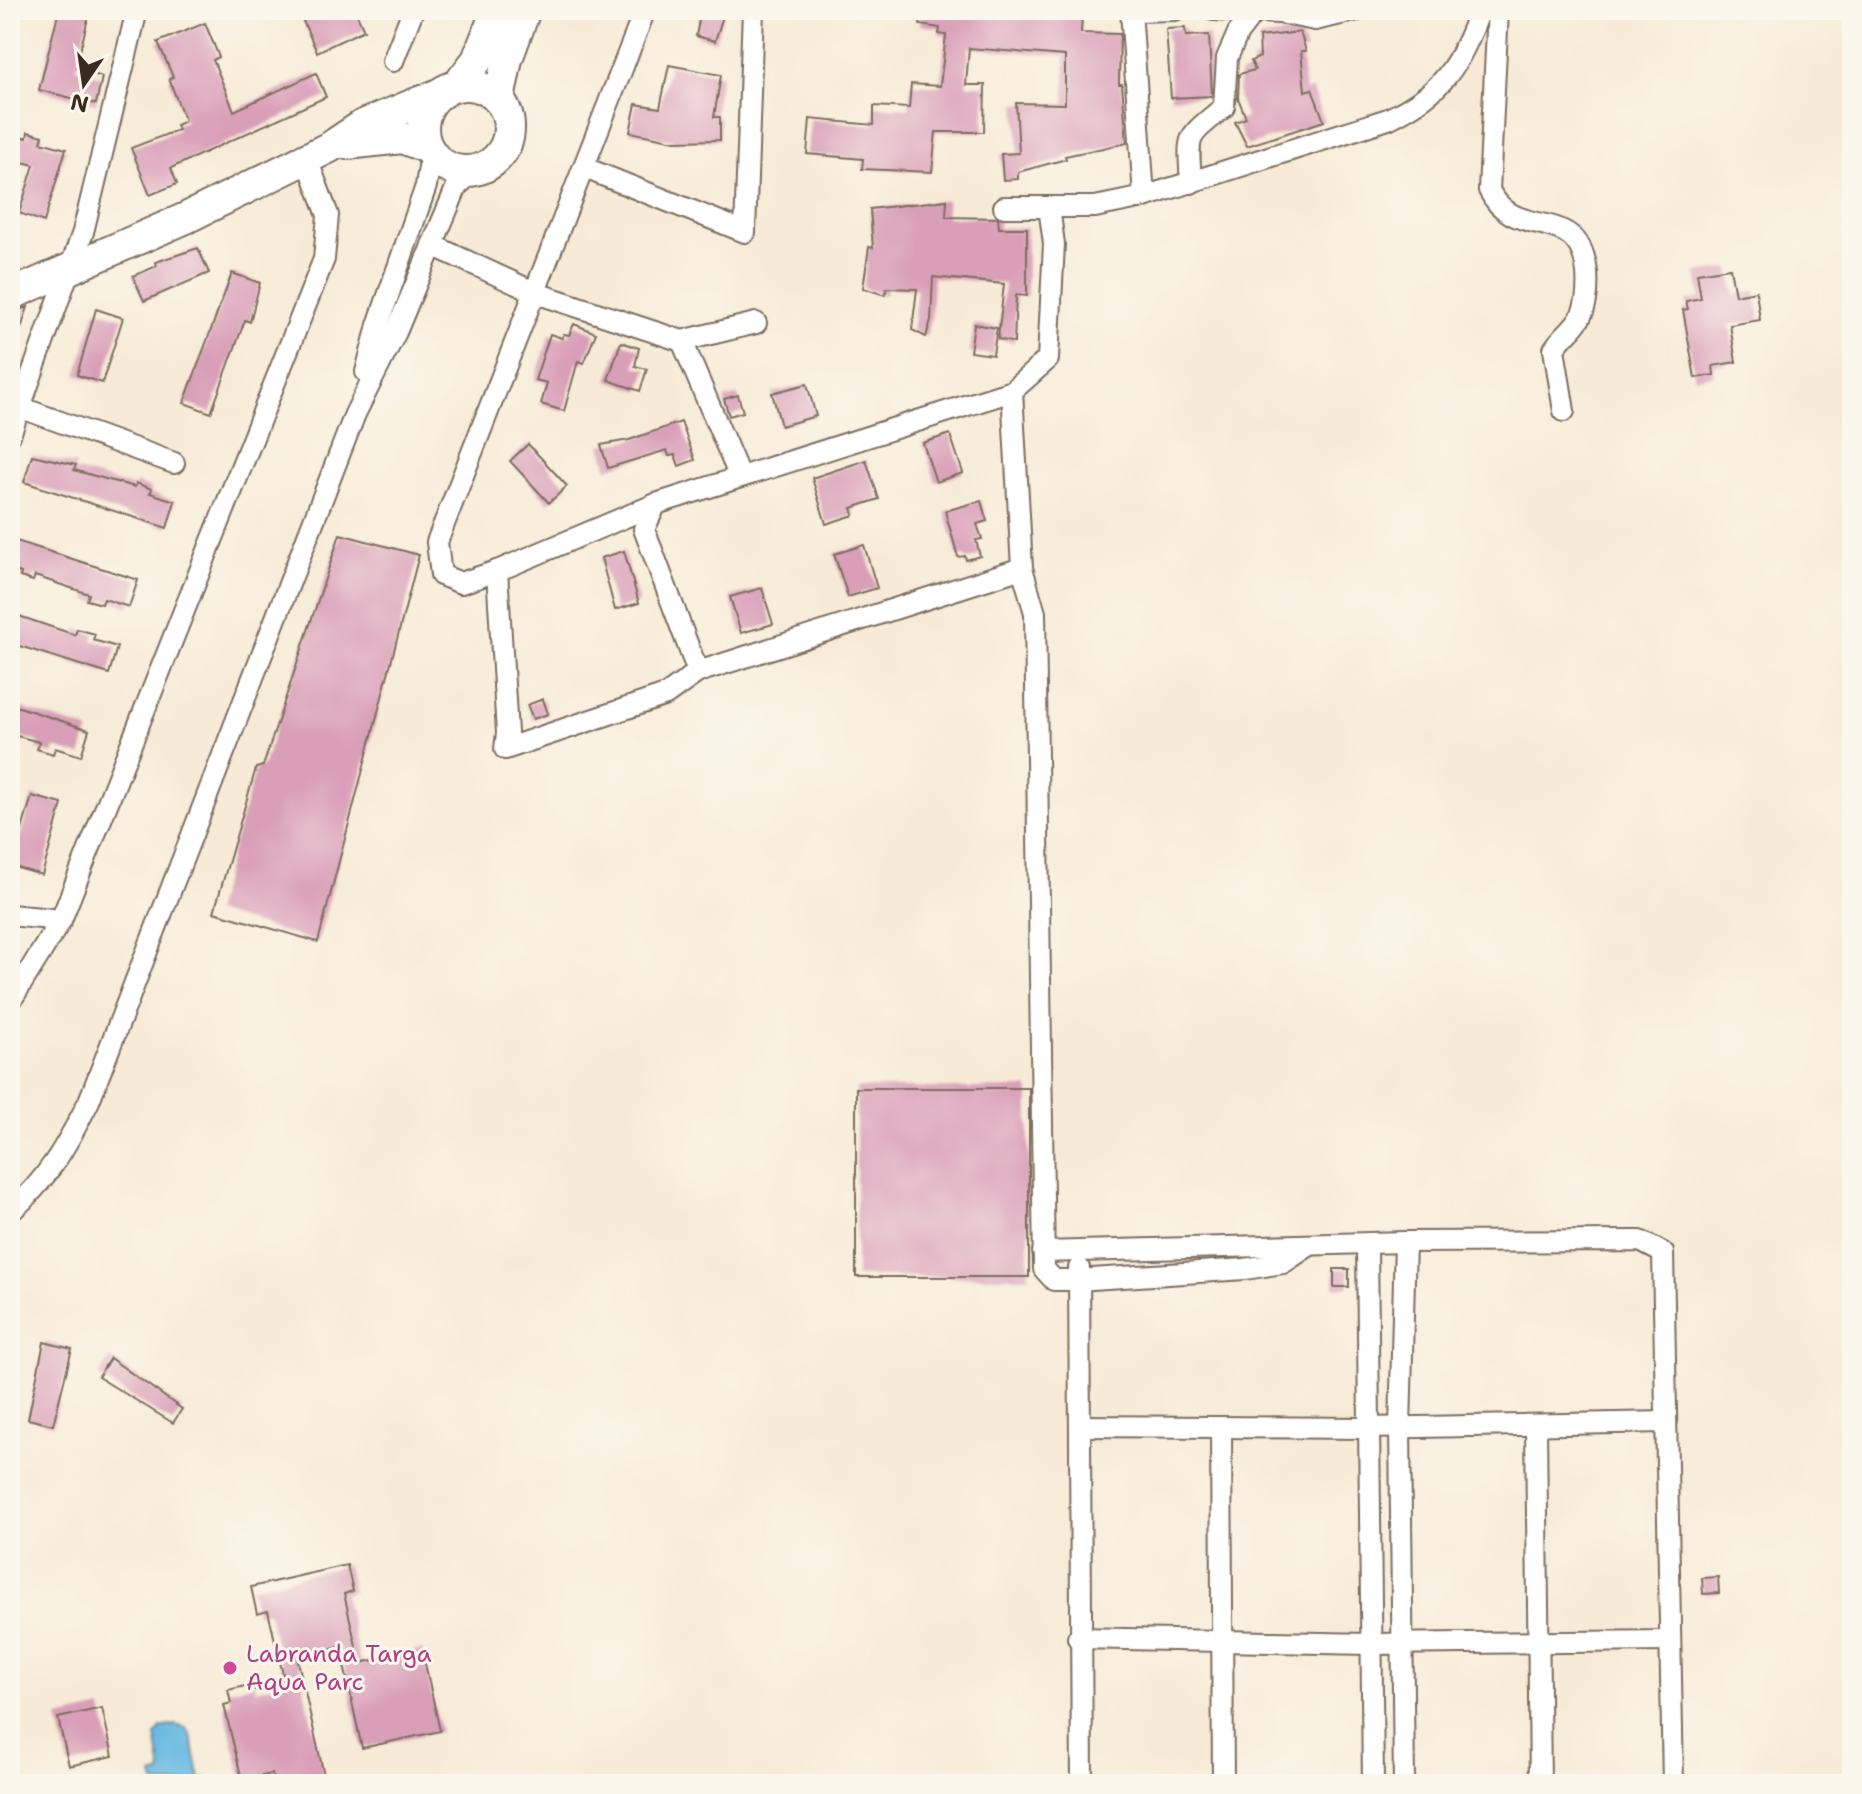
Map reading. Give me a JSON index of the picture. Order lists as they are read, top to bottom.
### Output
{
  "places": ["Labranda Targa Aqua Parc"],
  "north": "bottom"
}
